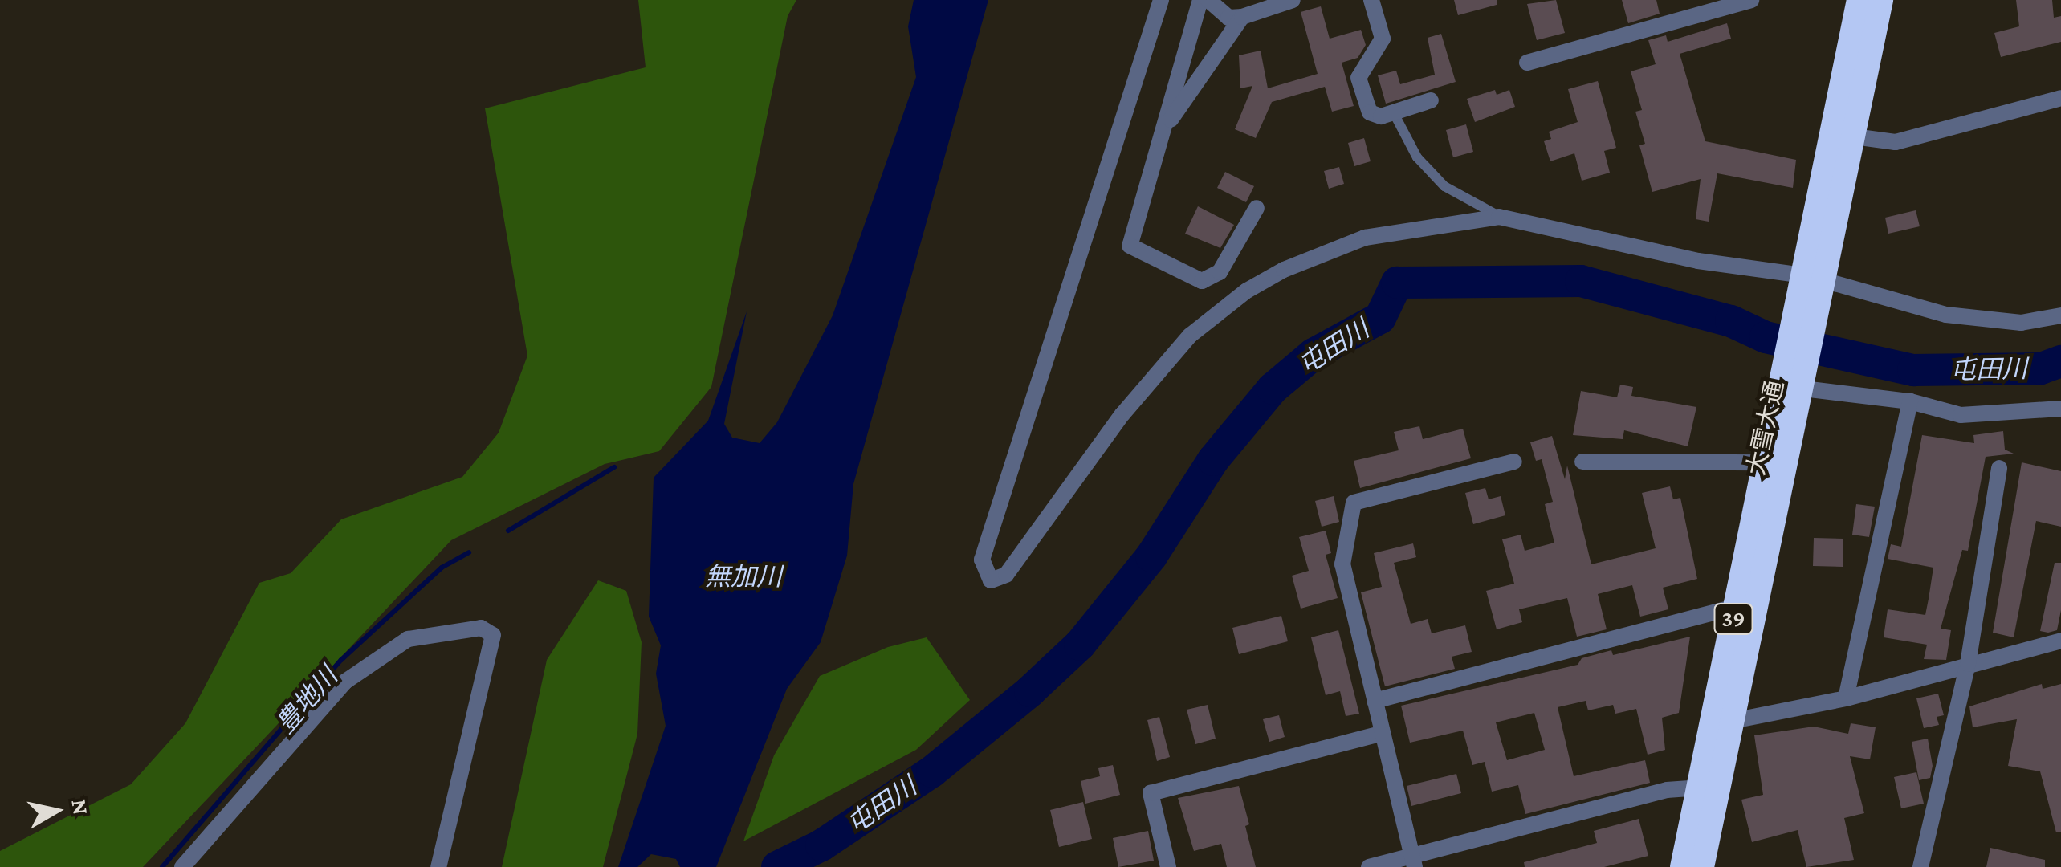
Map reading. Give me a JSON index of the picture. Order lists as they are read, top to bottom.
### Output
{
  "streets": {
    "highway": ["大雪大通", "39"]
  },
  "water": ["屯田川", "無加川", "豊地川"],
  "north": "right"
}
